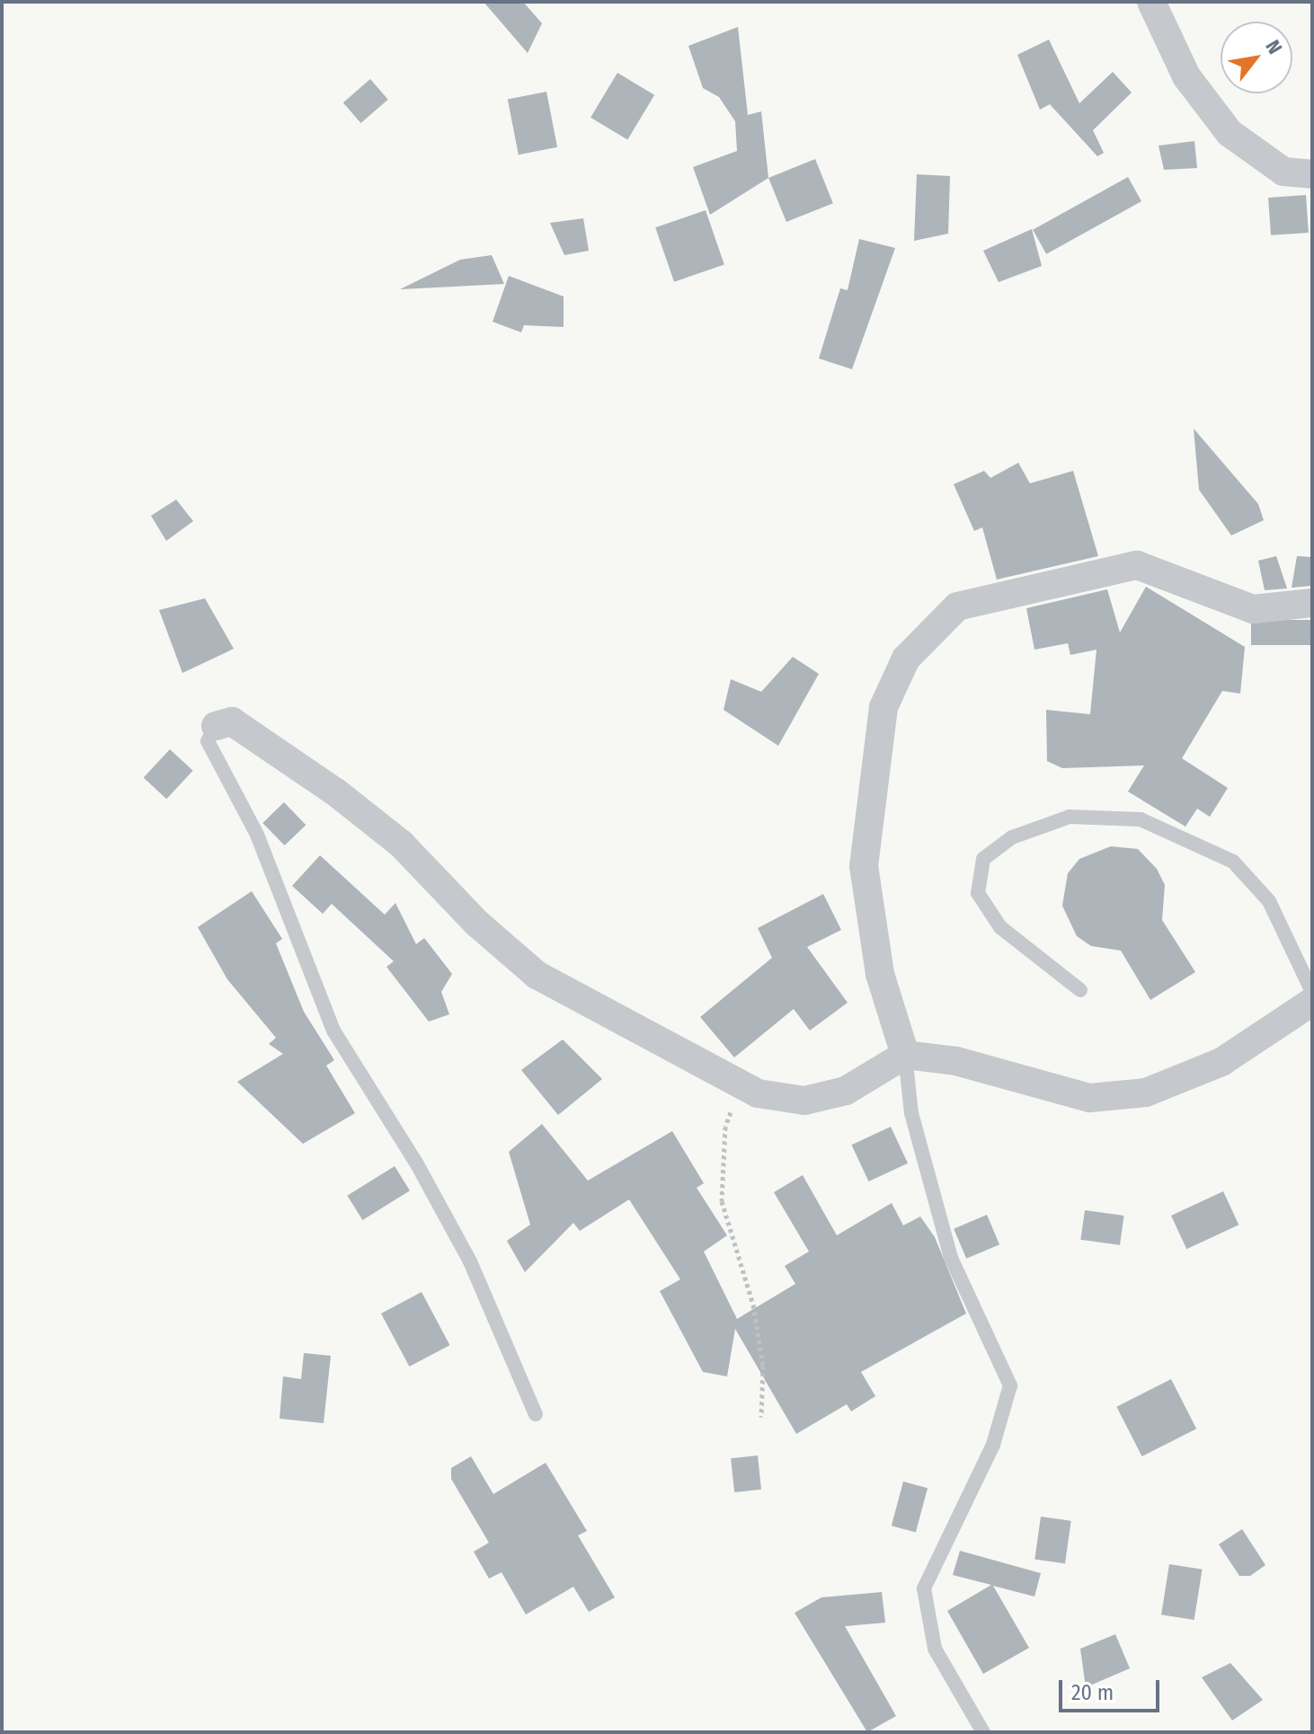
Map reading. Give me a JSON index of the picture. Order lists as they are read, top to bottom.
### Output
{
  "scale_bar": "20 m",
  "north": "top right"
}
